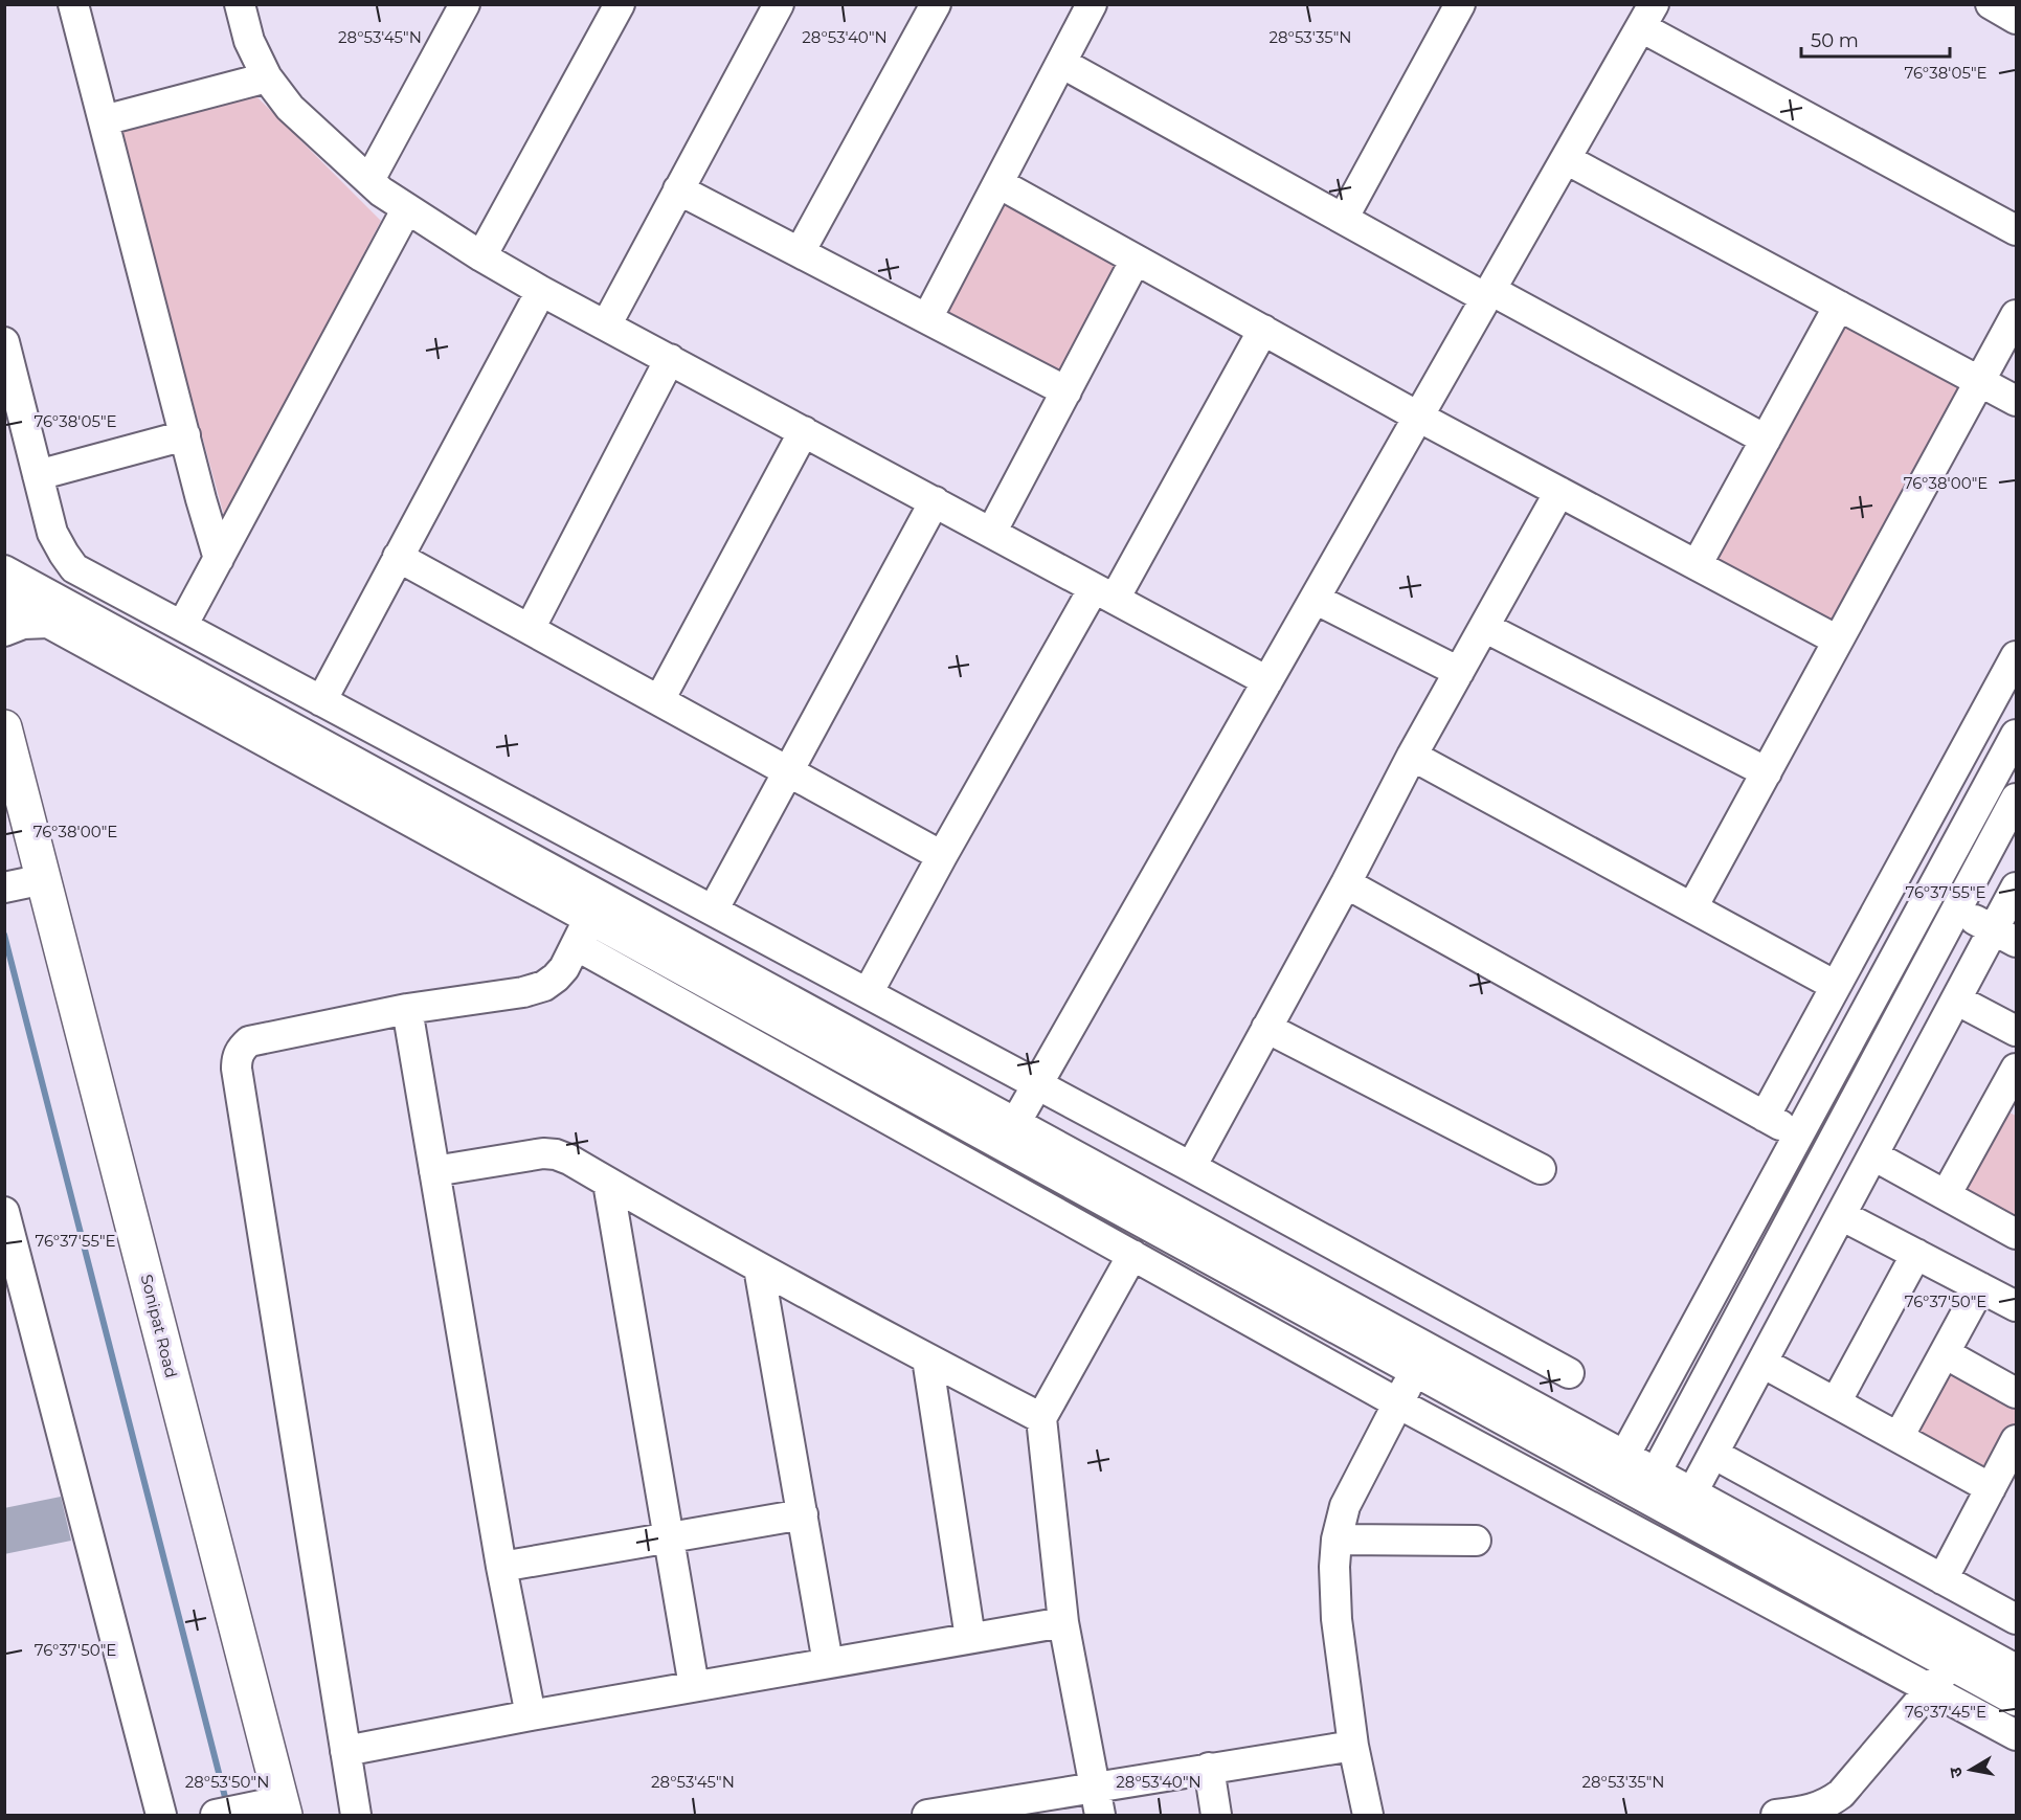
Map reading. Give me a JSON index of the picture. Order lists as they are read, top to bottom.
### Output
{
  "streets": {
    "main road": ["Sonipat Road"]
  },
  "scale_bar": "50 m",
  "north": "left",
  "coordinates": [
    "28°53'45\"N",
    "28°53'40\"N",
    "28°53'35\"N",
    "76°38'05\"E",
    "76°38'00\"E",
    "76°37'55\"E",
    "76°37'50\"E",
    "76°37'45\"E",
    "28°53'50\"N"
  ]
}
